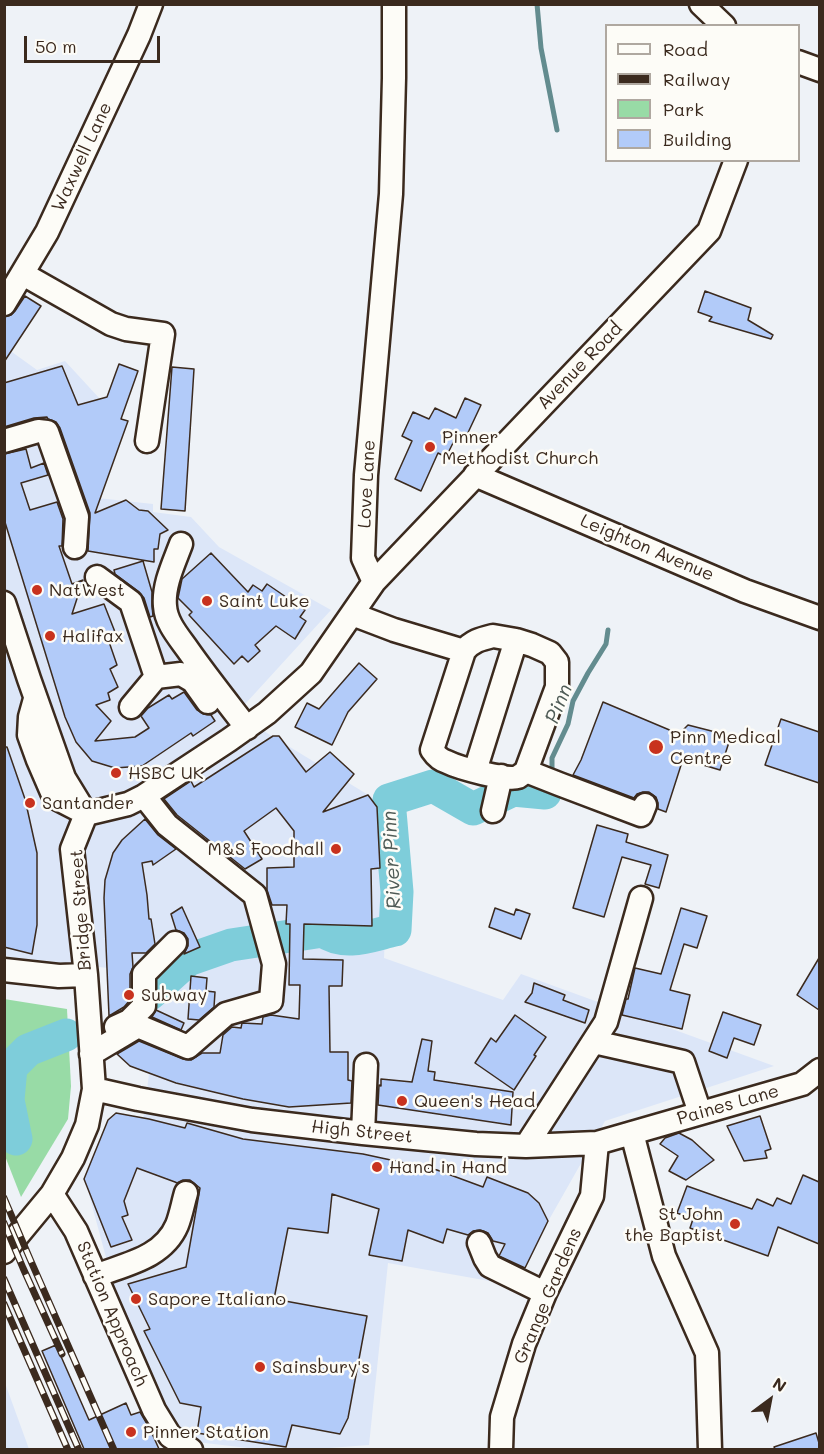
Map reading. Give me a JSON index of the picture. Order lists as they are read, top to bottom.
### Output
{
  "streets": {
    "street": [
      "Waxwell Lane",
      "Avenue Road",
      "Love Lane",
      "Leighton Avenue",
      "Bridge Street",
      "Paines Lane",
      "High Street",
      "Grange Gardens",
      "Station Approach"
    ]
  },
  "crossings": [
    ["Avenue Road", "Love Lane"],
    ["Avenue Road", "Leighton Avenue"],
    ["Bridge Street", "High Street"],
    ["Bridge Street", "Station Approach"],
    ["Paines Lane", "High Street"],
    ["High Street", "Grange Gardens"]
  ],
  "water": ["Pinn", "River Pinn"],
  "places": [
    "Pinner Methodist Church",
    "NatWest",
    "Saint Luke",
    "Halifax",
    "Pinn Medical Centre",
    "HSBC UK",
    "Santander",
    "M&S Foodhall",
    "Subway",
    "Queen's Head",
    "Hand in Hand",
    "St John the Baptist",
    "Sapore Italiano",
    "Sainsbury's",
    "Pinner Station"
  ],
  "legend": [
    "Road",
    "Railway",
    "Park",
    "Building"
  ],
  "scale_bar": "50 m",
  "north": "top right"
}
